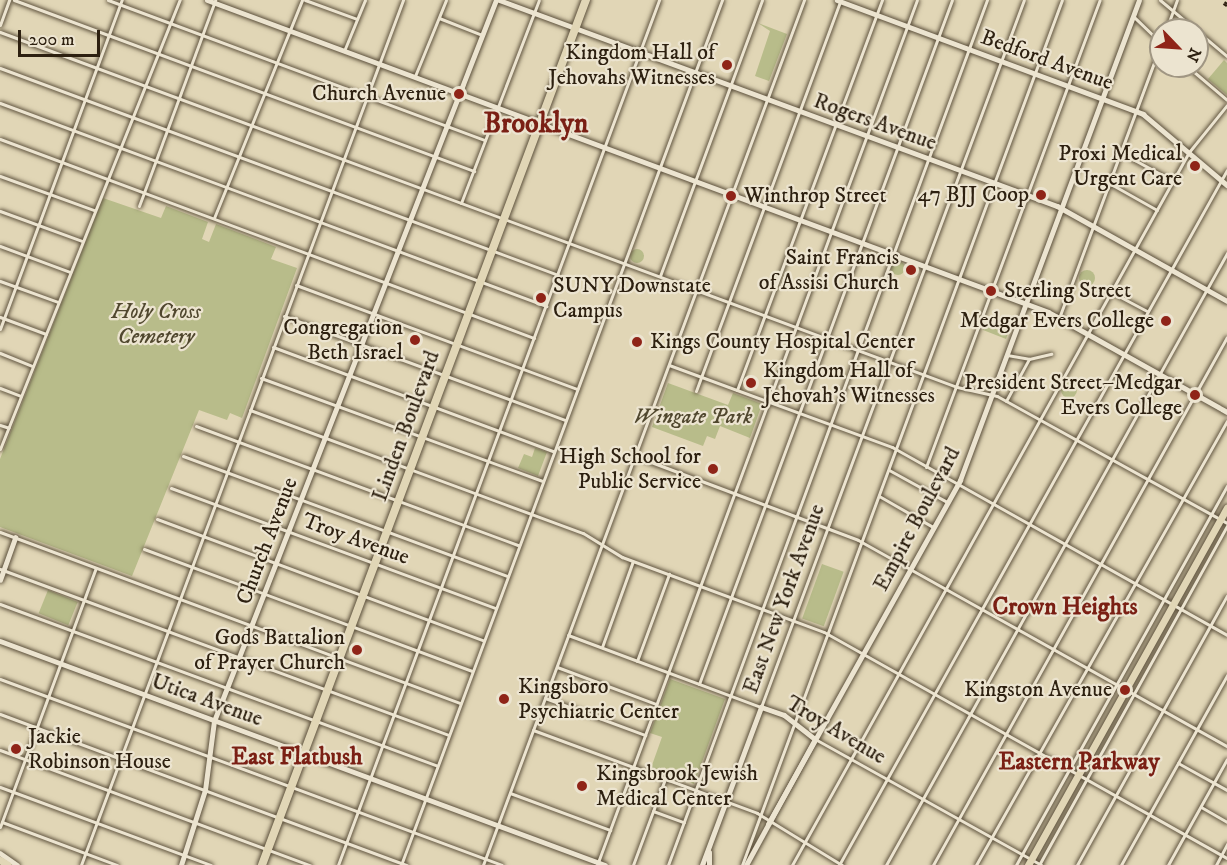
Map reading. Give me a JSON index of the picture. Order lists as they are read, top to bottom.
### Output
{
  "streets": {
    "highway": ["Linden Boulevard"],
    "main road": [
      "Rogers Avenue",
      "Empire Boulevard",
      "Troy Avenue",
      "Church Avenue",
      "East New York Avenue",
      "Utica Avenue"
    ],
    "street": ["Bedford Avenue"]
  },
  "crossings": [
    ["Bedford Avenue", "Empire Boulevard"],
    ["Bedford Avenue", "East New York Avenue"],
    ["Rogers Avenue", "Linden Boulevard"],
    ["Rogers Avenue", "Empire Boulevard"],
    ["Rogers Avenue", "Church Avenue"],
    ["Rogers Avenue", "East New York Avenue"],
    ["Linden Boulevard", "Troy Avenue"],
    ["Linden Boulevard", "Utica Avenue"],
    ["Empire Boulevard", "Troy Avenue"],
    ["Troy Avenue", "Church Avenue"],
    ["Troy Avenue", "East New York Avenue"],
    ["Church Avenue", "Utica Avenue"]
  ],
  "districts": [
    "Brooklyn",
    "Crown Heights",
    "East Flatbush",
    "Eastern Parkway"
  ],
  "parks": ["Holy Cross Cemetery", "Wingate Park"],
  "places": [
    "Kingdom Hall of Jehovahs Witnesses",
    "Church Avenue",
    "Proxi Medical Urgent Care",
    "47 BJJ Coop",
    "Winthrop Street",
    "Saint Francis of Assisi Church",
    "Sterling Street",
    "SUNY Downstate Campus",
    "Medgar Evers College",
    "Congregation Beth Israel",
    "Kings County Hospital Center",
    "Kingdom Hall of Jehovah's Witnesses",
    "President Street–Medgar Evers College",
    "High School for Public Service",
    "Gods Battalion of Prayer Church",
    "Kingston Avenue",
    "Kingsboro Psychiatric Center",
    "Jackie Robinson House",
    "Kingsbrook Jewish Medical Center"
  ],
  "scale_bar": "200 m",
  "north": "bottom right"
}
